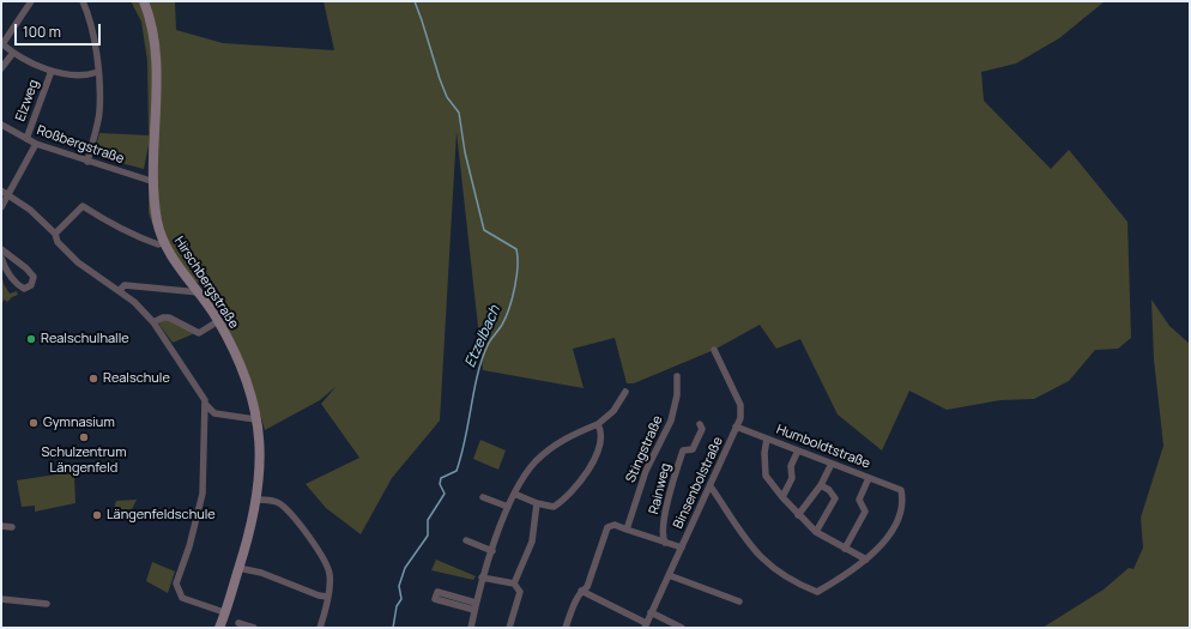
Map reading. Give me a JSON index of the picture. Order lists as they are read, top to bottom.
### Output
{
  "streets": {
    "street": [
      "Elzweg",
      "Roßbergstraße",
      "Hirschbergstraße",
      "Humboldtstraße",
      "Stingstraße",
      "Binsenbolstraße",
      "Rainweg"
    ]
  },
  "crossings": [
    ["Elzweg", "Roßbergstraße"],
    ["Roßbergstraße", "Hirschbergstraße"],
    ["Humboldtstraße", "Binsenbolstraße"]
  ],
  "water": ["Etzelbach"],
  "places": [
    "Realschulhalle",
    "Realschule",
    "Gymnasium",
    "Schulzentrum Längenfeld",
    "Längenfeldschule"
  ],
  "scale_bar": "100 m"
}
